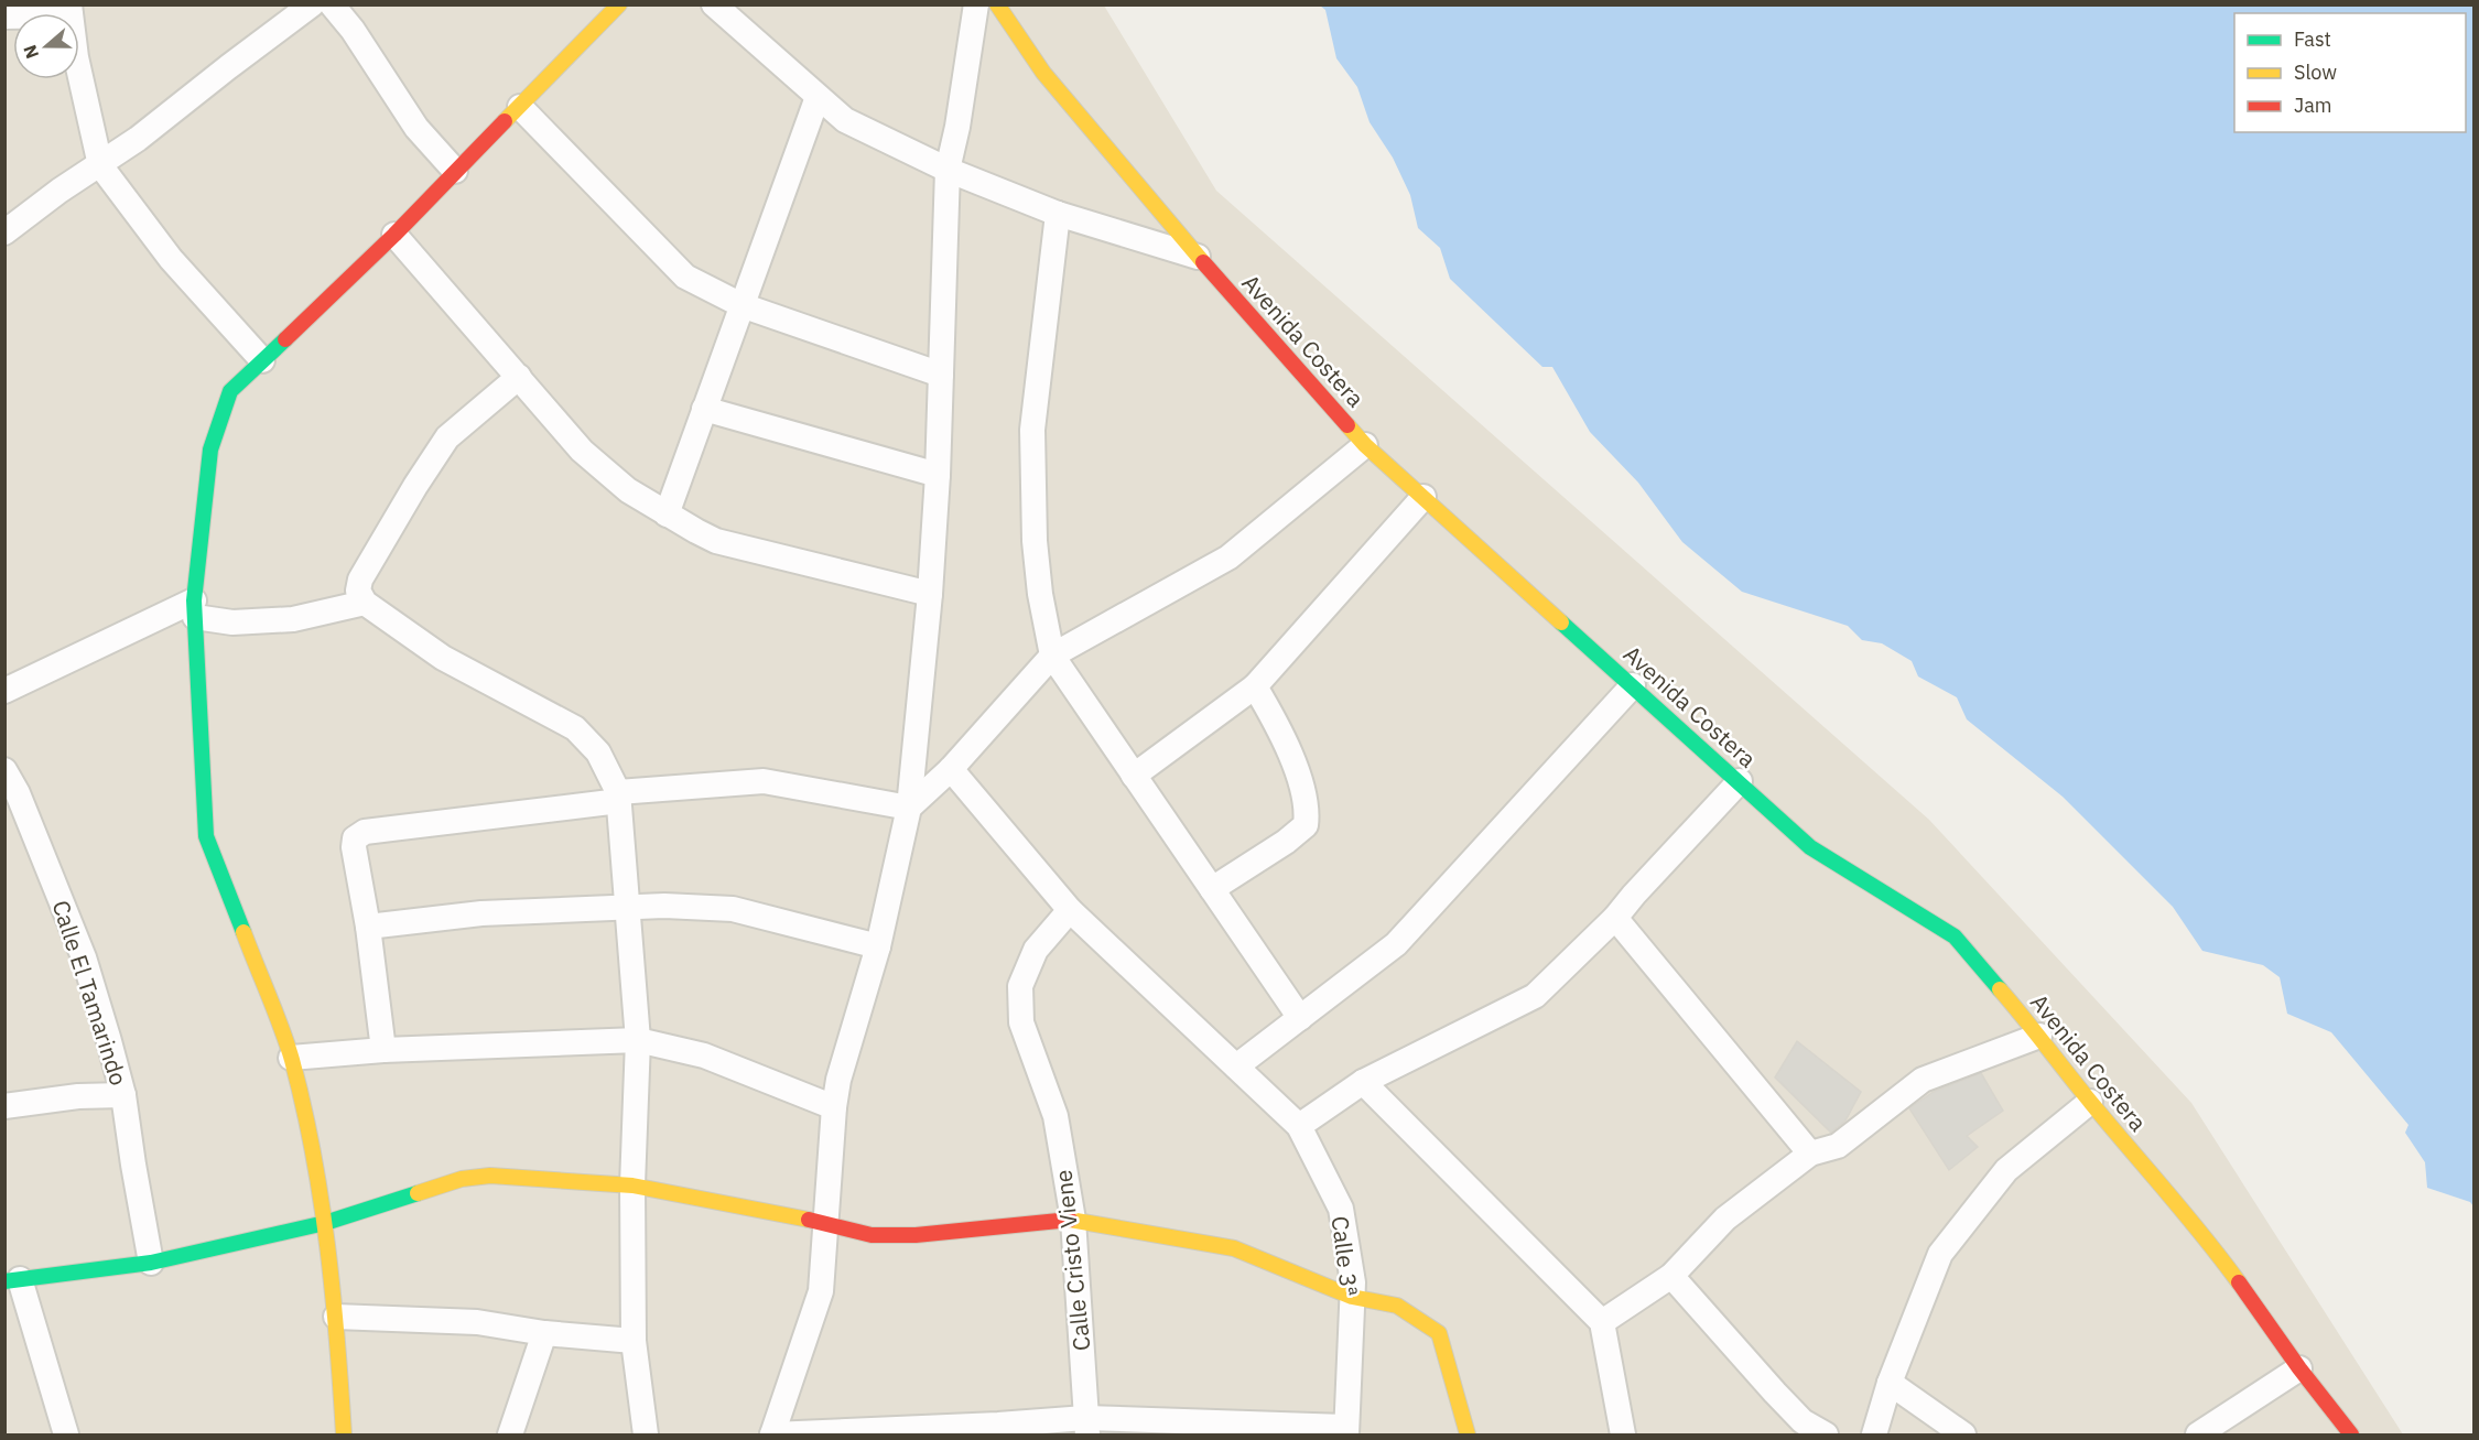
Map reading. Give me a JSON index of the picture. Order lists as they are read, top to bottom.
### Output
{
  "streets": {
    "street": [
      "Avenida Costera",
      "Calle El Tamarindo",
      "Calle 3ª",
      "Calle Cristo Viene"
    ]
  },
  "crossings": [
    ["Calle 3ª", "Calle Cristo Viene"]
  ],
  "legend": ["Fast", "Slow", "Jam"],
  "north": "left"
}
